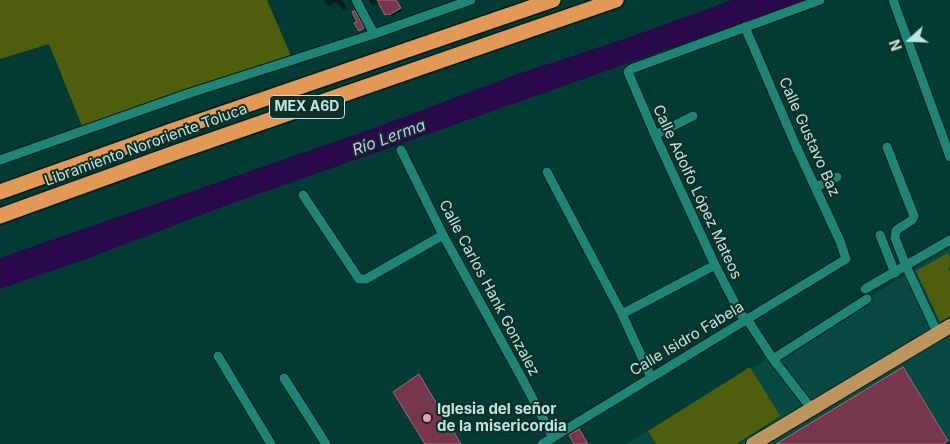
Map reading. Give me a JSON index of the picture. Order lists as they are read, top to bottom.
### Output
{
  "streets": {
    "highway": ["MEX A6D", "Libramiento Nororiente Toluca"],
    "street": [
      "Calle Gustavo Baz",
      "Calle Adolfo López Mateos",
      "Calle Carlos Hank Gonzalez",
      "Calle Isidro Fabela"
    ]
  },
  "crossings": [
    ["Calle Gustavo Baz", "Calle Adolfo López Mateos"],
    ["Calle Gustavo Baz", "Calle Isidro Fabela"],
    ["Calle Adolfo López Mateos", "Calle Isidro Fabela"],
    ["Calle Carlos Hank Gonzalez", "Calle Isidro Fabela"]
  ],
  "water": ["Río Lerma"],
  "places": ["Iglesia del señor de la misericordia"],
  "north": "left"
}
